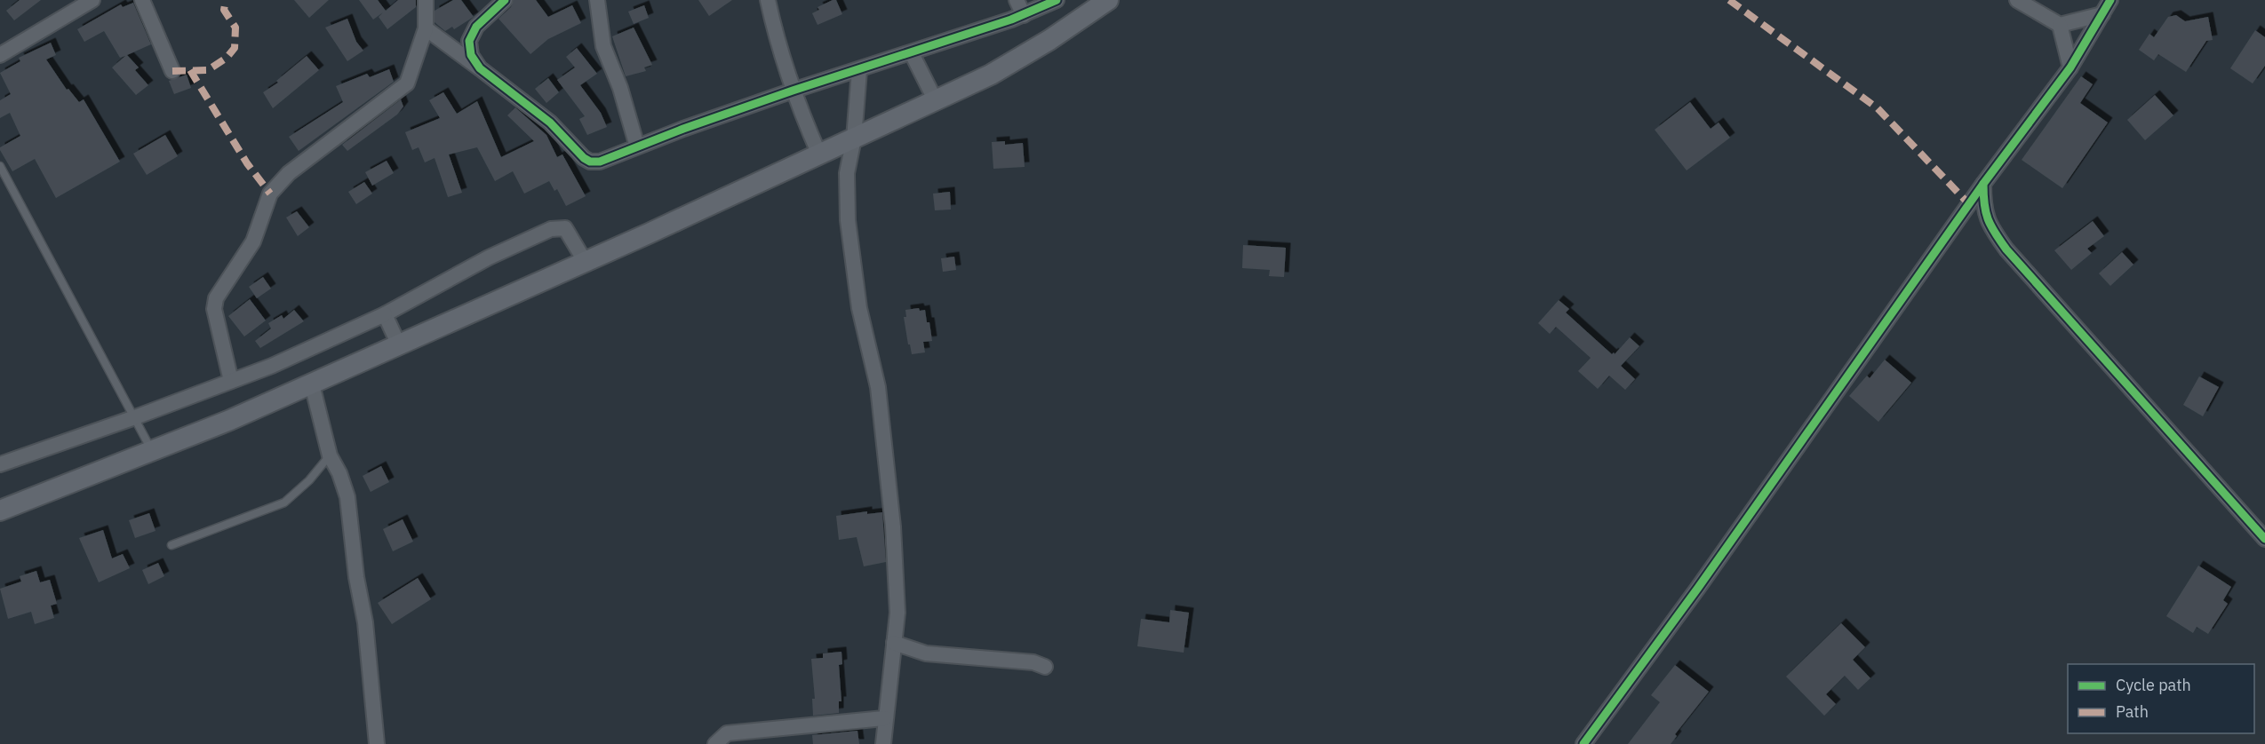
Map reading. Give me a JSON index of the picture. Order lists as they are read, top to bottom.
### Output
{
  "legend": ["Cycle path", "Path"]
}
